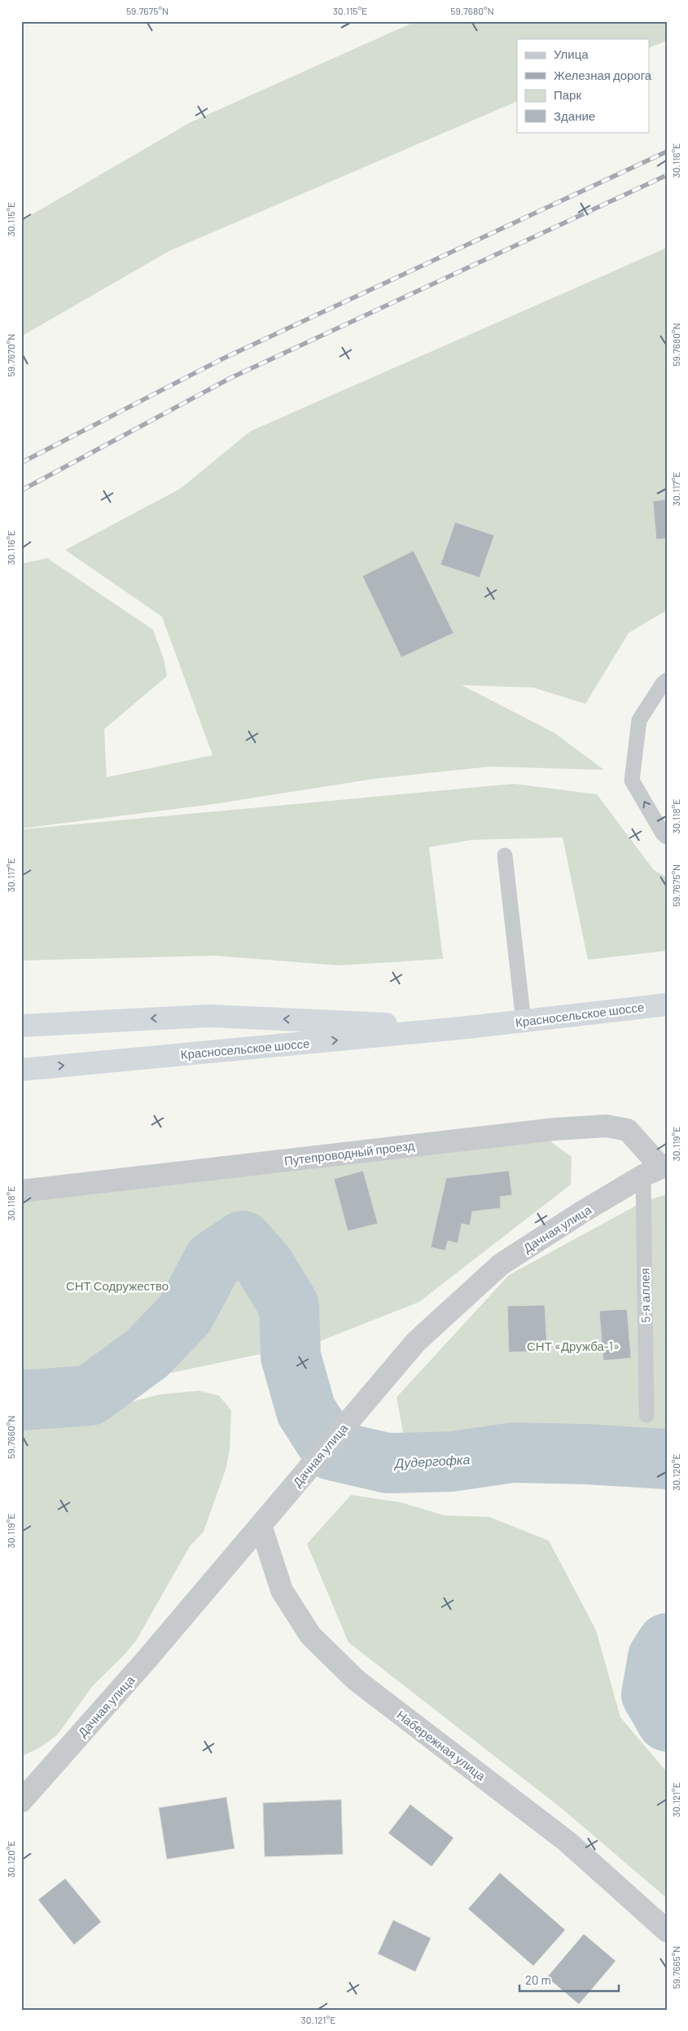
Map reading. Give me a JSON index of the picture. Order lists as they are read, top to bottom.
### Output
{
  "streets": {
    "highway": ["Красносельское шоссе"],
    "street": ["Путепроводный проезд", "Дачная улица", "Набережная улица"],
    "lane": ["5-я аллея"]
  },
  "crossings": [
    ["Путепроводный проезд", "Дачная улица"],
    ["Путепроводный проезд", "5-я аллея"],
    ["Дачная улица", "5-я аллея"],
    ["Дачная улица", "Набережная улица"]
  ],
  "water": ["Дудергофка"],
  "parks": ["СНТ Содружество", "СНТ «Дружба-1»"],
  "legend": [
    "Улица",
    "Железная дорога",
    "Парк",
    "Здание"
  ],
  "scale_bar": "20 m",
  "coordinates": [
    "59.7675°N",
    "30.115°E",
    "59.7680°N",
    "30.116°E",
    "59.7670°N",
    "30.117°E",
    "30.118°E",
    "30.119°E",
    "59.7660°N",
    "30.120°E",
    "30.121°E",
    "59.7665°N"
  ]
}
